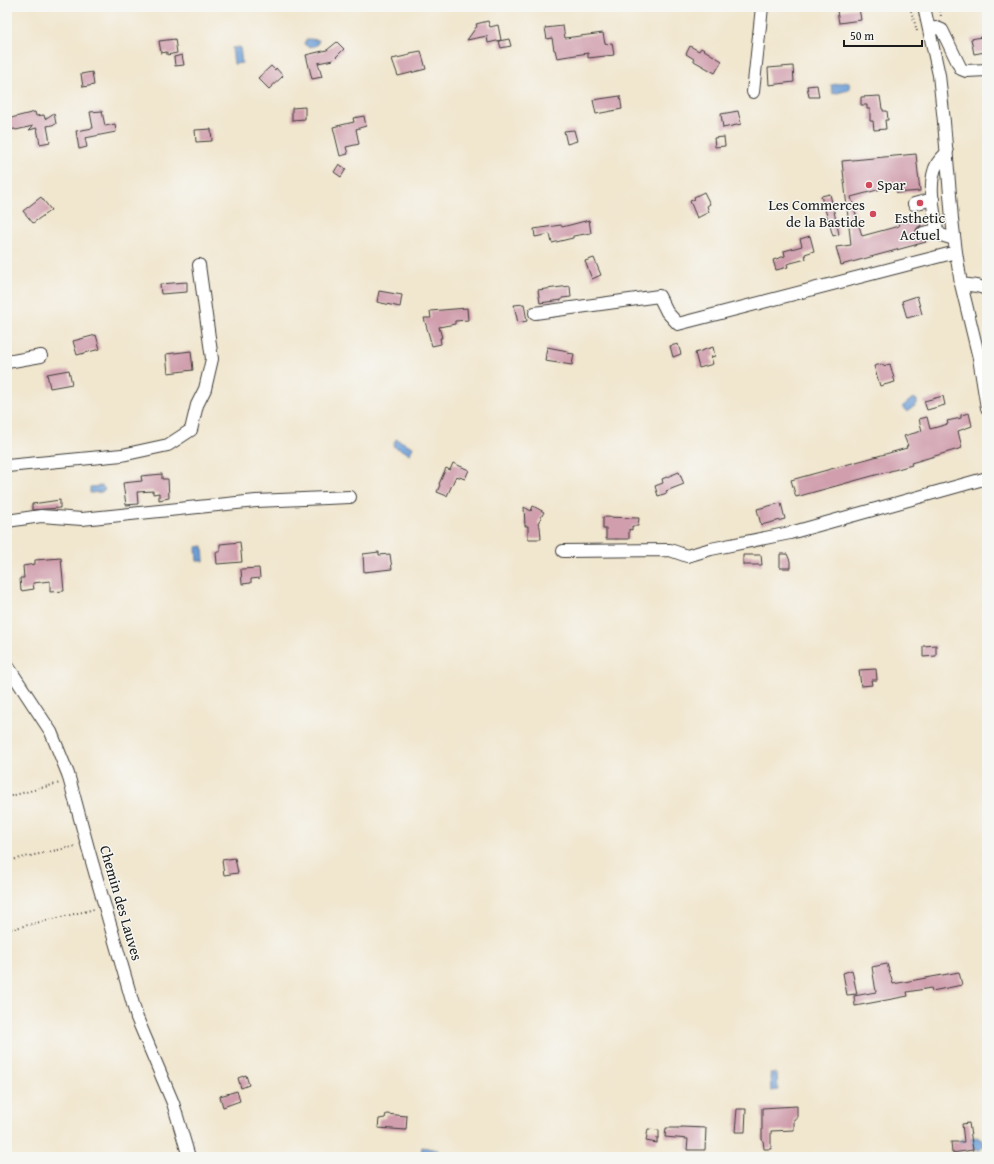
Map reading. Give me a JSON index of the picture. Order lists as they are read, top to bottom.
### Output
{
  "streets": {
    "street": ["Chemin des Lauves"]
  },
  "places": ["Spar", "Esthetic Actuel", "Les Commerces de la Bastide"],
  "scale_bar": "50 m"
}
